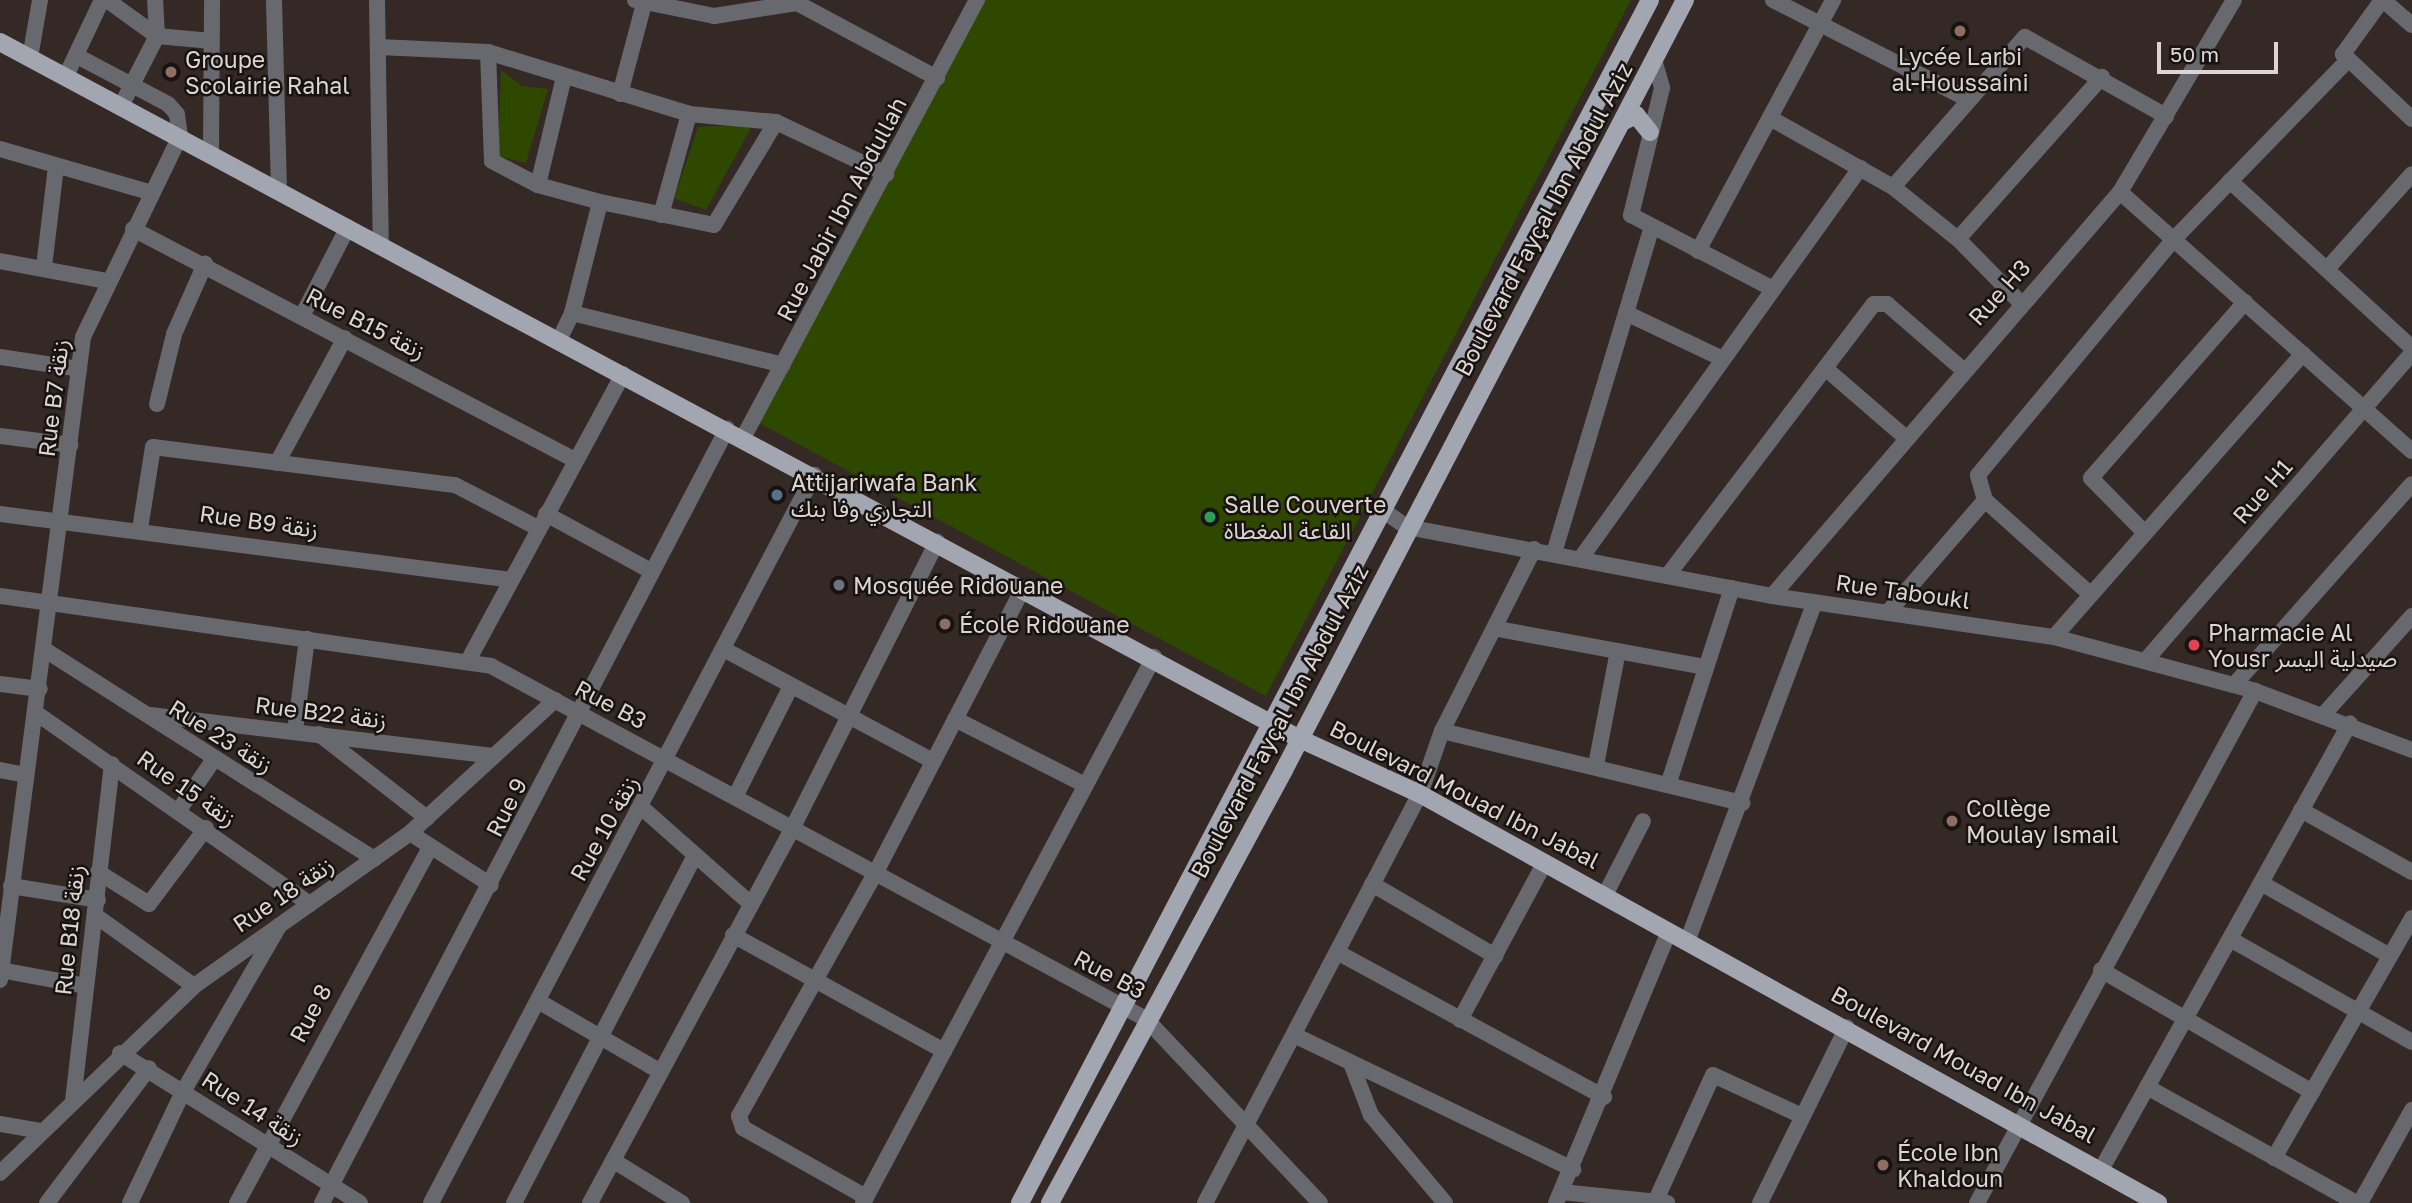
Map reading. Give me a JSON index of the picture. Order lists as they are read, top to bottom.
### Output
{
  "streets": {
    "main road": ["Boulevard Fayçal Ibn Abdul Aziz", "Boulevard Mouad Ibn Jabal"],
    "street": [
      "Rue Jabir Ibn Abdullah",
      "Rue H3",
      "Rue B15 زنقة",
      "Rue B7 زنقة",
      "Rue H1",
      "Rue B9 زنقة",
      "Rue Taboukl",
      "Rue B3",
      "Rue B22 زنقة",
      "Rue 23 زنقة",
      "Rue 15 زنقة",
      "Rue 9",
      "Rue 10 زنقة",
      "Rue 18 زنقة",
      "Rue B18 زنقة",
      "Rue 8",
      "Rue 14 زنقة"
    ]
  },
  "crossings": [
    ["Rue Jabir Ibn Abdullah", "Boulevard Mouad Ibn Jabal"],
    ["Boulevard Fayçal Ibn Abdul Aziz", "Rue Taboukl"],
    ["Boulevard Fayçal Ibn Abdul Aziz", "Rue B3"],
    ["Boulevard Fayçal Ibn Abdul Aziz", "Boulevard Mouad Ibn Jabal"],
    ["Rue H3", "Rue Taboukl"],
    ["Rue B15 زنقة", "Rue B7 زنقة"],
    ["Rue B7 زنقة", "Rue B9 زنقة"],
    ["Rue B7 زنقة", "Rue B3"],
    ["Rue B7 زنقة", "Rue 23 زنقة"],
    ["Rue B7 زنقة", "Rue 15 زنقة"],
    ["Rue B7 زنقة", "Boulevard Mouad Ibn Jabal"],
    ["Rue H1", "Rue Taboukl"],
    ["Rue B3", "Rue 9"],
    ["Rue B3", "Rue 10 زنقة"],
    ["Rue B3", "Rue 18 زنقة"],
    ["Rue B22 زنقة", "Rue 23 زنقة"],
    ["Rue B22 زنقة", "Rue 18 زنقة"],
    ["Rue 23 زنقة", "Rue 18 زنقة"],
    ["Rue 15 زنقة", "Rue 18 زنقة"],
    ["Rue 15 زنقة", "Rue B18 زنقة"],
    ["Boulevard Mouad Ibn Jabal", "Rue 9"],
    ["Boulevard Mouad Ibn Jabal", "Rue 10 زنقة"],
    ["Rue 9", "Rue 14 زنقة"],
    ["Rue 18 زنقة", "Rue B18 زنقة"],
    ["Rue 18 زنقة", "Rue 14 زنقة"],
    ["Rue 8", "Rue 14 زنقة"]
  ],
  "places": [
    "Lycée Larbi al-Houssaini",
    "Groupe Scolairie Rahal",
    "Attijariwafa Bank التجاري وفا بنك",
    "Salle Couverte القاعة المغطاة",
    "Mosquée Ridouane",
    "École Ridouane",
    "Pharmacie Al Yousr صيدلية اليسر",
    "Collège Moulay Ismail",
    "École Ibn Khaldoun"
  ],
  "scale_bar": "50 m"
}
